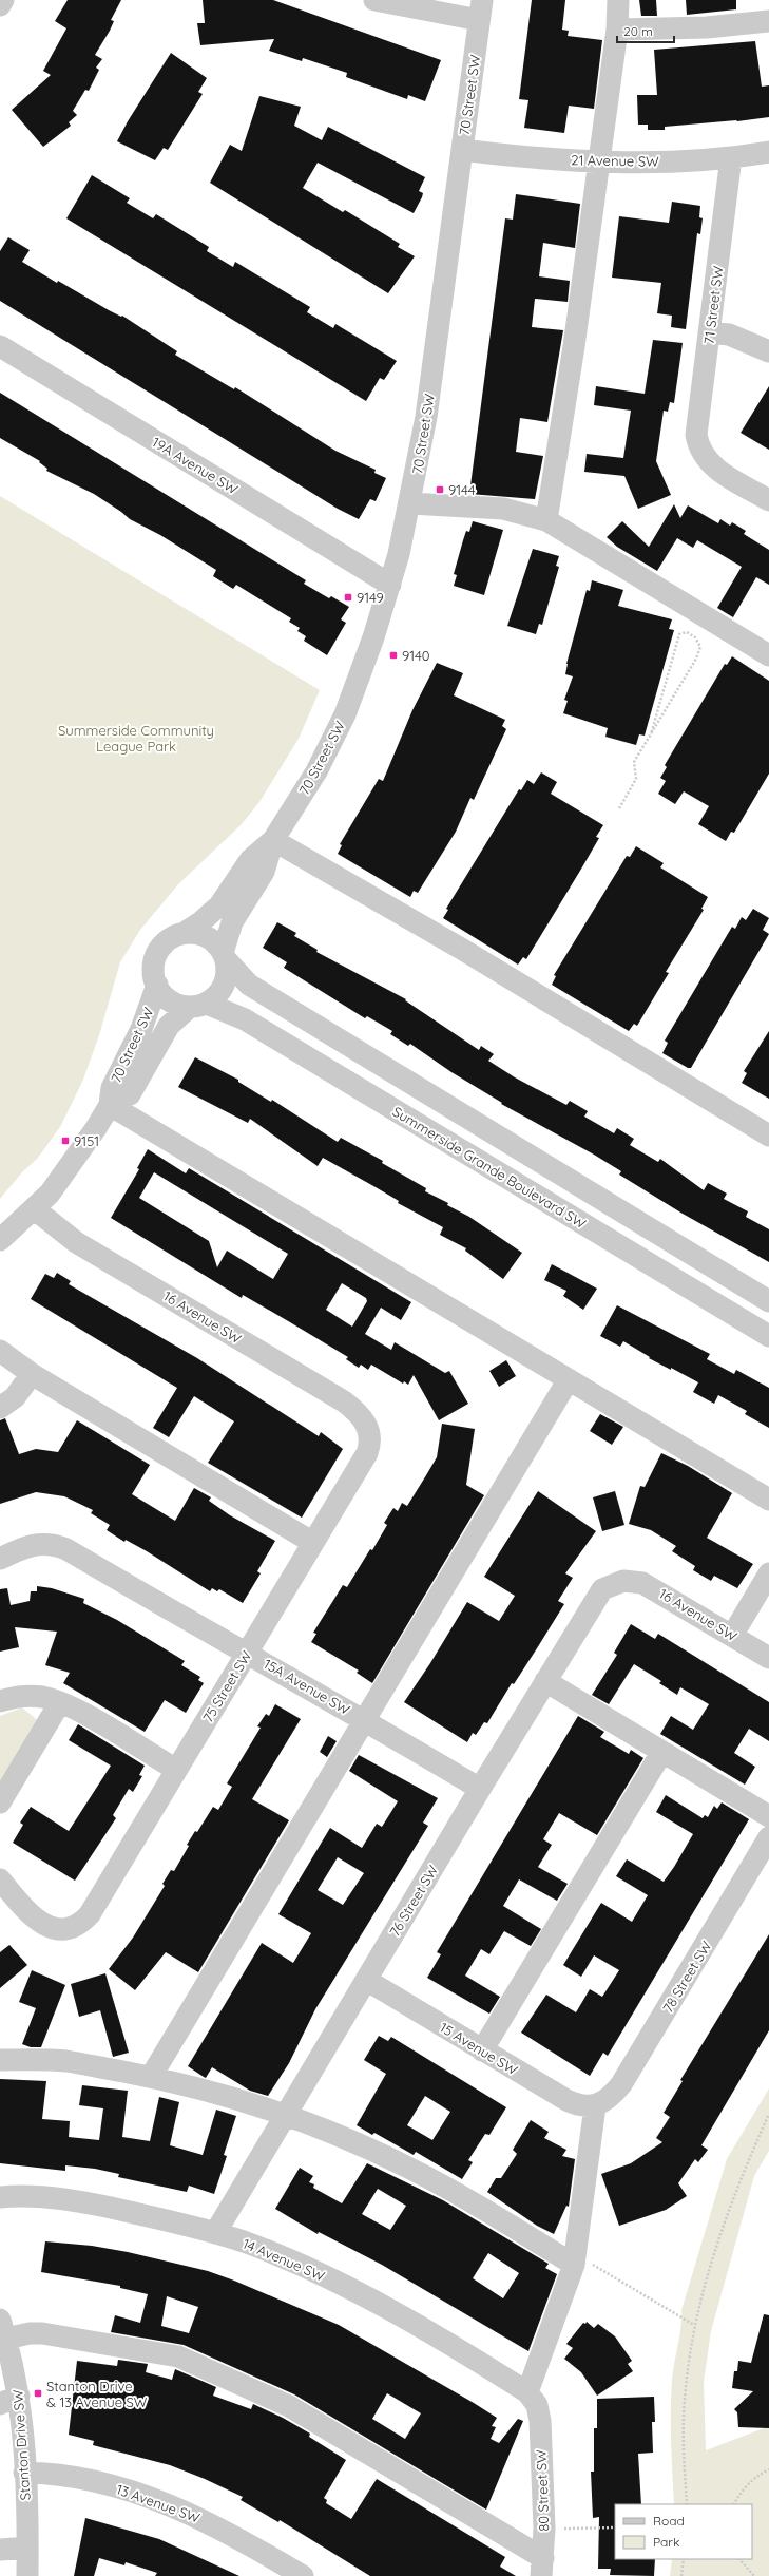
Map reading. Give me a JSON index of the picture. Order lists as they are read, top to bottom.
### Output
{
  "streets": {
    "street": [
      "70 Street SW",
      "21 Avenue SW",
      "71 Street SW",
      "19A Avenue SW",
      "Summerside Grande Boulevard SW",
      "16 Avenue SW",
      "75 Street SW",
      "15A Avenue SW",
      "76 Street SW",
      "78 Street SW",
      "15 Avenue SW",
      "14 Avenue SW",
      "Stanton Drive SW",
      "80 Street SW",
      "13 Avenue SW"
    ]
  },
  "crossings": [
    ["70 Street SW", "21 Avenue SW"],
    ["70 Street SW", "19A Avenue SW"],
    ["70 Street SW", "Summerside Grande Boulevard SW"],
    ["70 Street SW", "16 Avenue SW"],
    ["21 Avenue SW", "71 Street SW"],
    ["16 Avenue SW", "75 Street SW"],
    ["16 Avenue SW", "76 Street SW"],
    ["75 Street SW", "15A Avenue SW"],
    ["15A Avenue SW", "76 Street SW"],
    ["76 Street SW", "15 Avenue SW"],
    ["76 Street SW", "14 Avenue SW"],
    ["78 Street SW", "15 Avenue SW"],
    ["14 Avenue SW", "80 Street SW"],
    ["Stanton Drive SW", "13 Avenue SW"]
  ],
  "parks": ["Summerside Community League Park"],
  "places": {
    "transit": [
      "9144",
      "9149",
      "9140",
      "9151",
      "Stanton Drive & 13 Avenue SW"
    ]
  },
  "legend": ["Road", "Park"],
  "scale_bar": "20 m"
}
